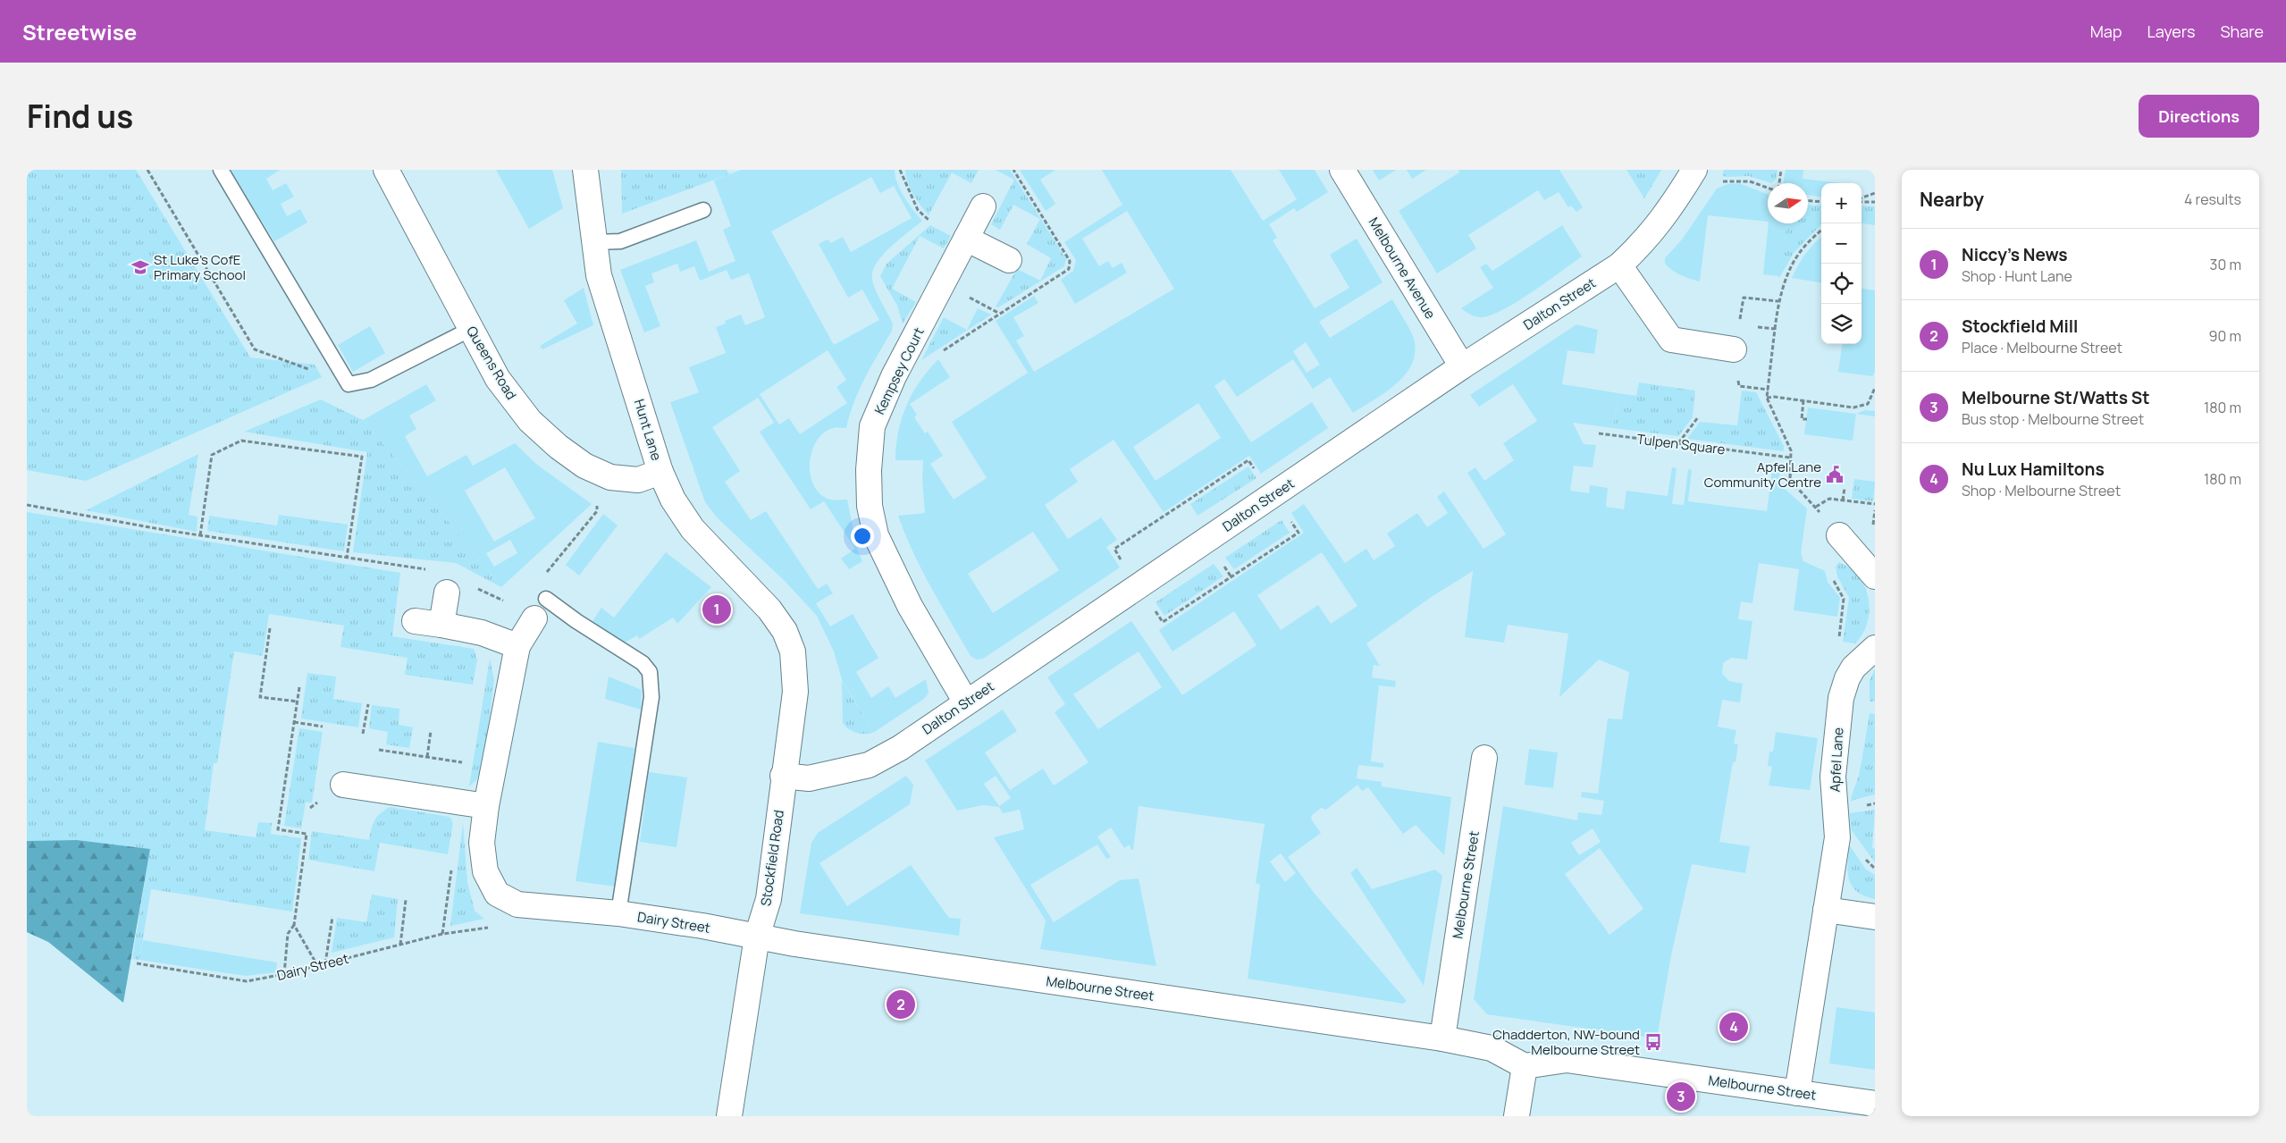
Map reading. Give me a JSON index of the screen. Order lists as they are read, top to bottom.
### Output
{
  "streets": {
    "street": [
      "Melbourne Avenue",
      "Dalton Street",
      "Queens Road",
      "Kempsey Court",
      "Hunt Lane",
      "Apfel Lane",
      "Stockfield Road",
      "Melbourne Street",
      "Dairy Street"
    ],
    "path": ["Tulpen Square"]
  },
  "crossings": [
    ["Melbourne Avenue", "Dalton Street"],
    ["Dalton Street", "Kempsey Court"],
    ["Dalton Street", "Stockfield Road"],
    ["Queens Road", "Hunt Lane"],
    ["Hunt Lane", "Stockfield Road"],
    ["Apfel Lane", "Melbourne Street"],
    ["Stockfield Road", "Melbourne Street"],
    ["Stockfield Road", "Dairy Street"],
    ["Melbourne Street", "Dairy Street"]
  ],
  "places": {
    "school or university": ["St Luke's CofE Primary School"],
    "public building": ["Apfel Lane Community Centre"],
    "bus stop": ["Chadderton, NW-bound Melbourne Street"]
  },
  "north": "right",
  "page": {
    "header": "Streetwise",
    "nav": ["Map", "Layers", "Share"],
    "title": "Find us",
    "buttons": "Directions",
    "heading": ["Nearby", "4 results"],
    "map_buttons": ["+", "−"],
    "list": [
      {
        "mark": "1",
        "name": "Niccy's News",
        "note": "Shop · Hunt Lane",
        "value": "30 m"
      },
      {
        "mark": "2",
        "name": "Stockfield Mill",
        "note": "Place · Melbourne Street",
        "value": "90 m"
      },
      {
        "mark": "3",
        "name": "Melbourne St/Watts St",
        "note": "Bus stop · Melbourne Street",
        "value": "180 m"
      },
      {
        "mark": "4",
        "name": "Nu Lux Hamiltons",
        "note": "Shop · Melbourne Street",
        "value": "180 m"
      }
    ],
    "pins": [
      "1",
      "2",
      "4",
      "3"
    ]
  }
}
